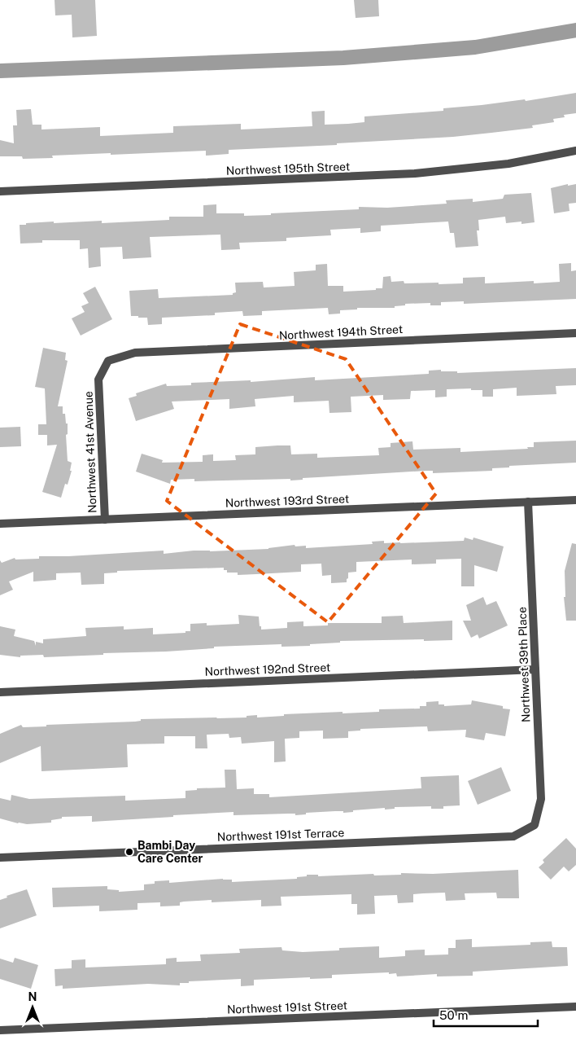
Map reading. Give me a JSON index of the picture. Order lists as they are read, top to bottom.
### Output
{
  "streets": {
    "street": [
      "Northwest 195th Street",
      "Northwest 194th Street",
      "Northwest 41st Avenue",
      "Northwest 193rd Street",
      "Northwest 39th Place",
      "Northwest 192nd Street",
      "Northwest 191st Terrace",
      "Northwest 191st Street"
    ]
  },
  "crossings": [
    ["Northwest 194th Street", "Northwest 41st Avenue"],
    ["Northwest 41st Avenue", "Northwest 193rd Street"],
    ["Northwest 193rd Street", "Northwest 39th Place"],
    ["Northwest 39th Place", "Northwest 192nd Street"],
    ["Northwest 39th Place", "Northwest 191st Terrace"]
  ],
  "places": ["Bambi Day Care Center"],
  "scale_bar": "50 m",
  "north": "top"
}
